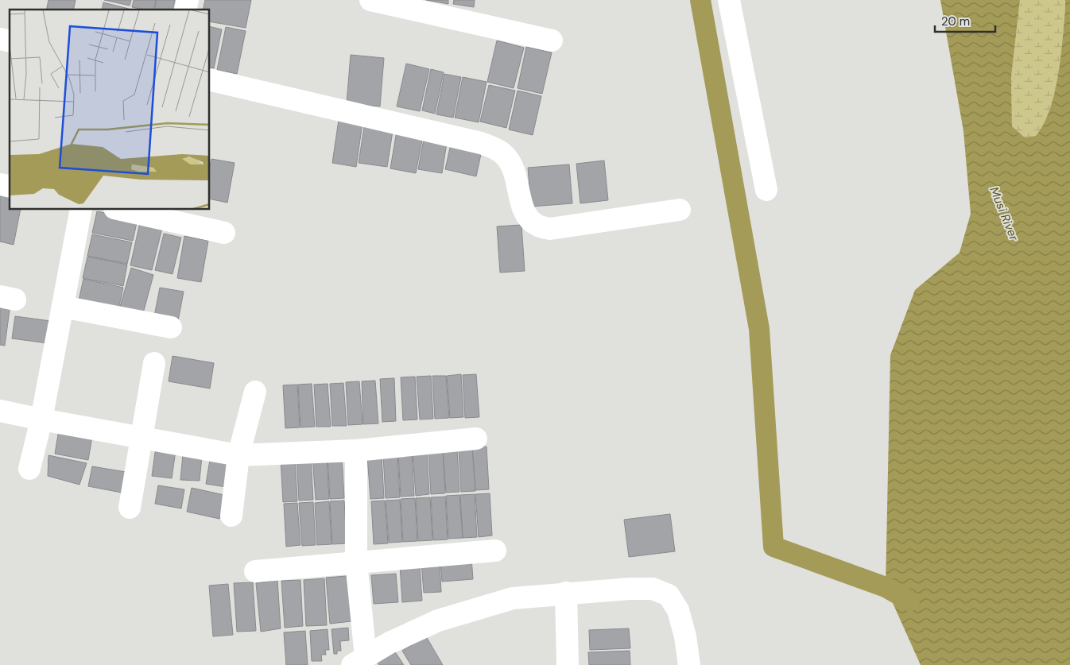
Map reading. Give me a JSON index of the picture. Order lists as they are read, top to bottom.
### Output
{
  "water": ["Musi River"],
  "scale_bar": "20 m"
}
